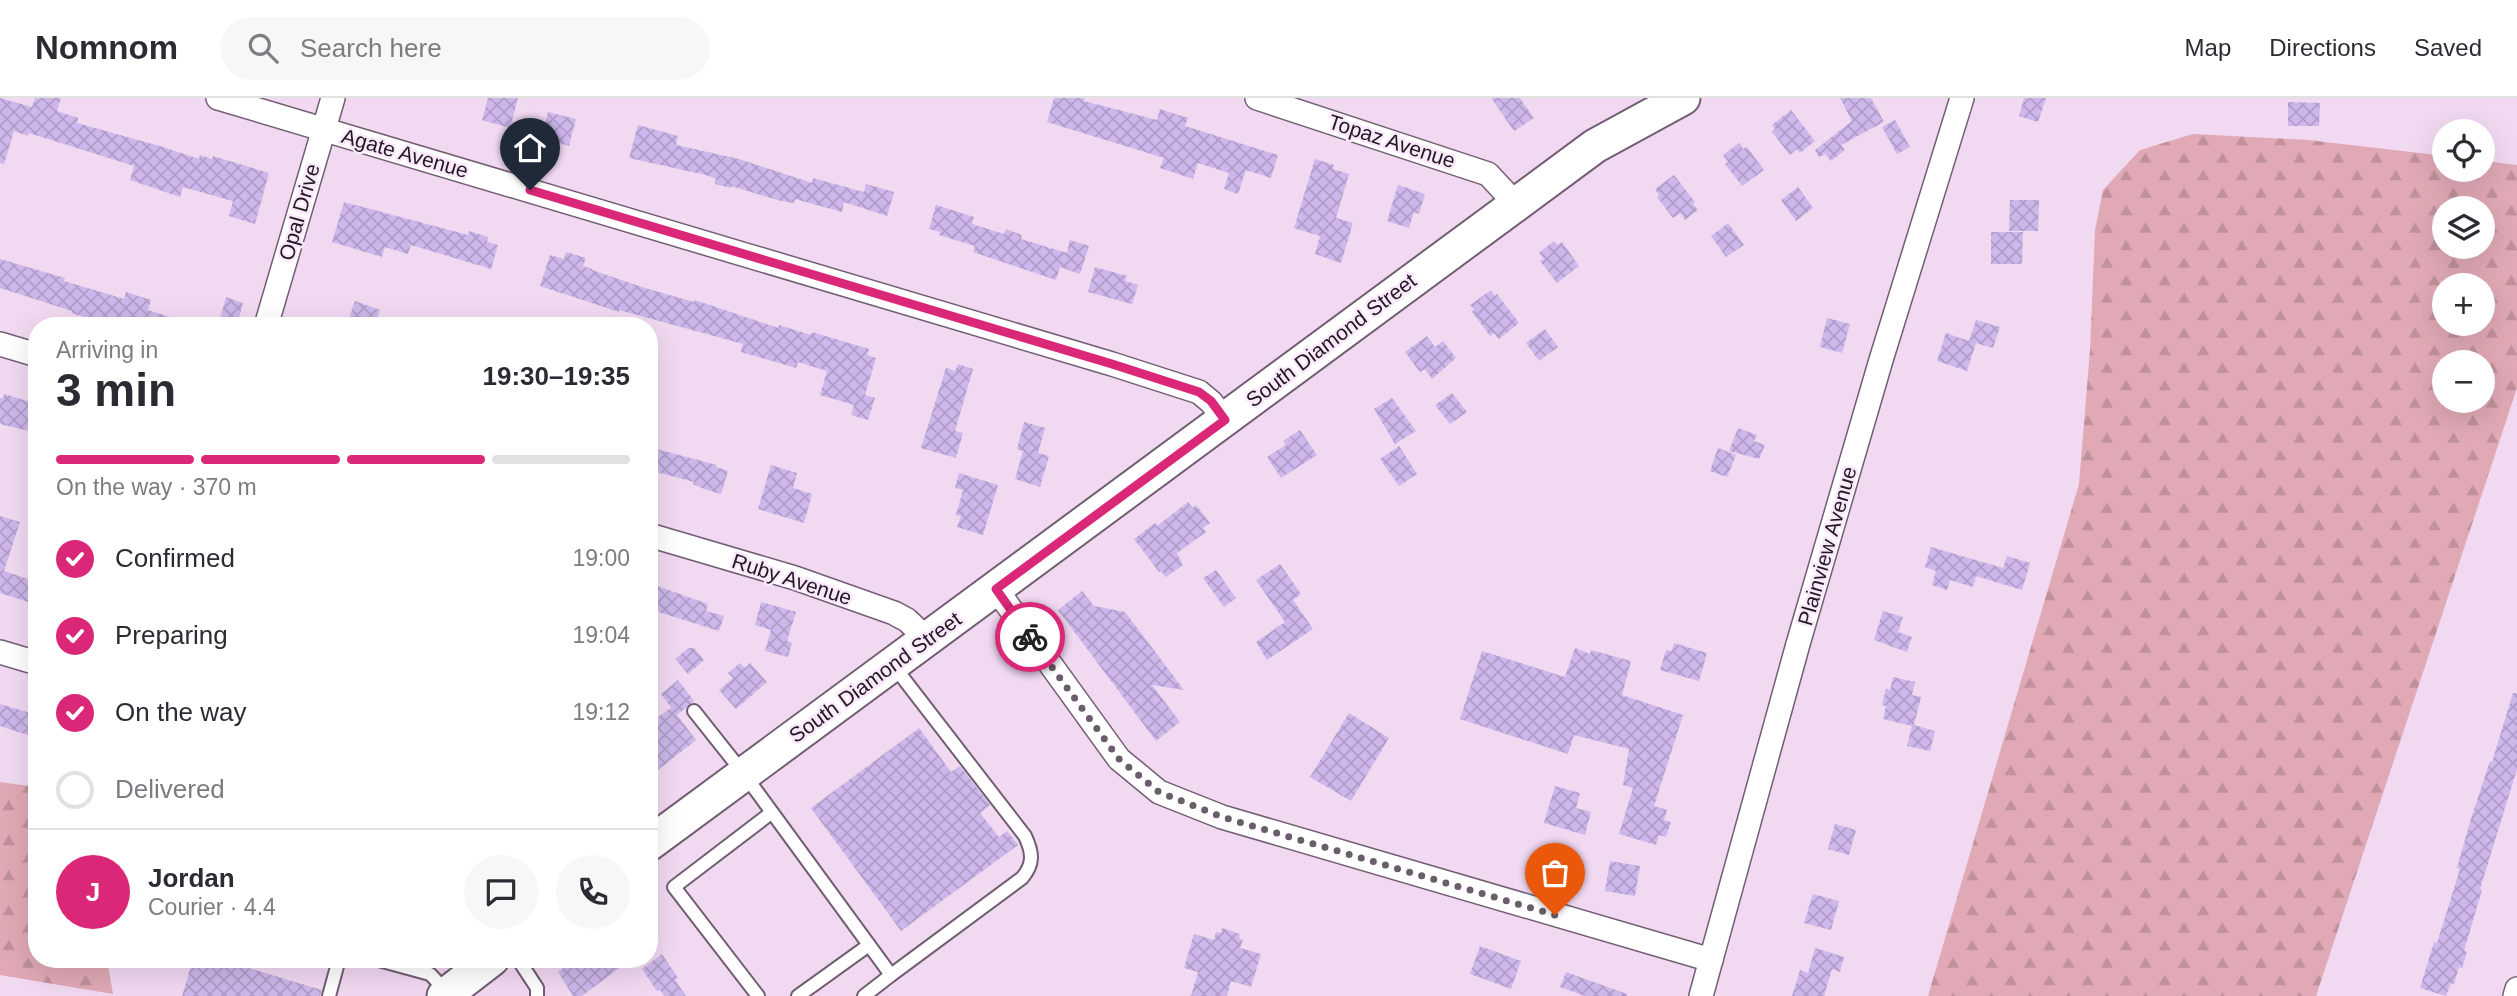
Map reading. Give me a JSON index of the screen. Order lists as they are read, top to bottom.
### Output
{
  "streets": {
    "street": [
      "Topaz Avenue",
      "Agate Avenue",
      "Opal Drive",
      "South Diamond Street",
      "Plainview Avenue",
      "Ruby Avenue"
    ]
  },
  "crossings": [
    ["Topaz Avenue", "South Diamond Street"],
    ["Agate Avenue", "Opal Drive"],
    ["Agate Avenue", "South Diamond Street"],
    ["South Diamond Street", "Ruby Avenue"]
  ],
  "page": {
    "header": "Nomnom",
    "search": "Search here",
    "nav": ["Map", "Directions", "Saved"],
    "map_buttons": ["+", "−"],
    "heading": ["3 min", "Arriving in", "19:30–19:35"],
    "panel": ["Jordan", "Courier · 4.4"],
    "bar": "On the way · 370 m",
    "list": [
      ["Confirmed", "19:00"],
      ["Preparing", "19:04"],
      ["On the way", "19:12"],
      "Delivered"
    ],
    "round": "J"
  }
}
